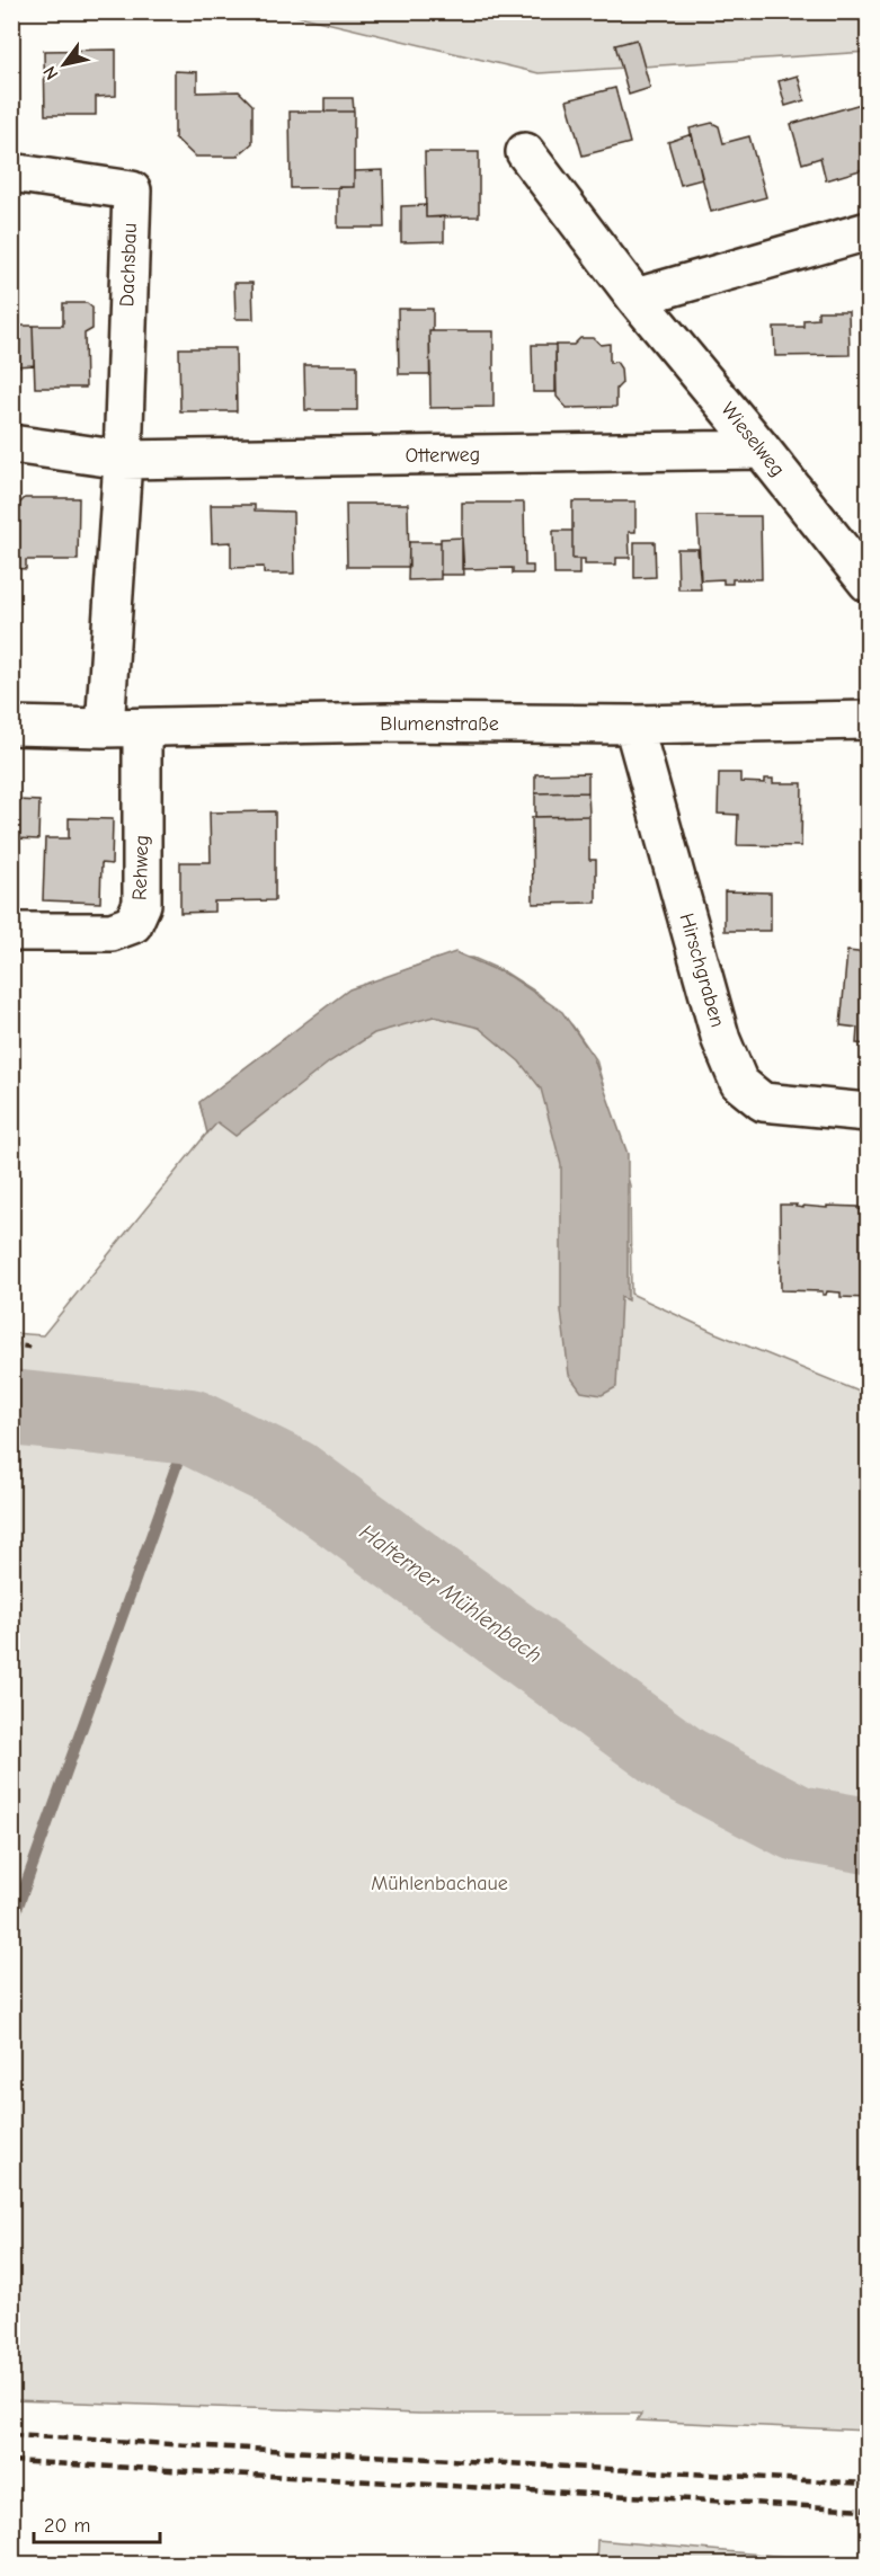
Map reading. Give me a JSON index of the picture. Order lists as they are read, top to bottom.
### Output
{
  "streets": {
    "street": [
      "Dachsbau",
      "Wieselweg",
      "Otterweg",
      "Blumenstraße",
      "Rehweg",
      "Hirschgraben"
    ]
  },
  "crossings": [
    ["Dachsbau", "Otterweg"],
    ["Dachsbau", "Blumenstraße"],
    ["Wieselweg", "Otterweg"],
    ["Blumenstraße", "Rehweg"],
    ["Blumenstraße", "Hirschgraben"]
  ],
  "water": ["Halterner Mühlenbach"],
  "parks": ["Mühlenbachaue"],
  "scale_bar": "20 m",
  "north": "bottom left"
}
